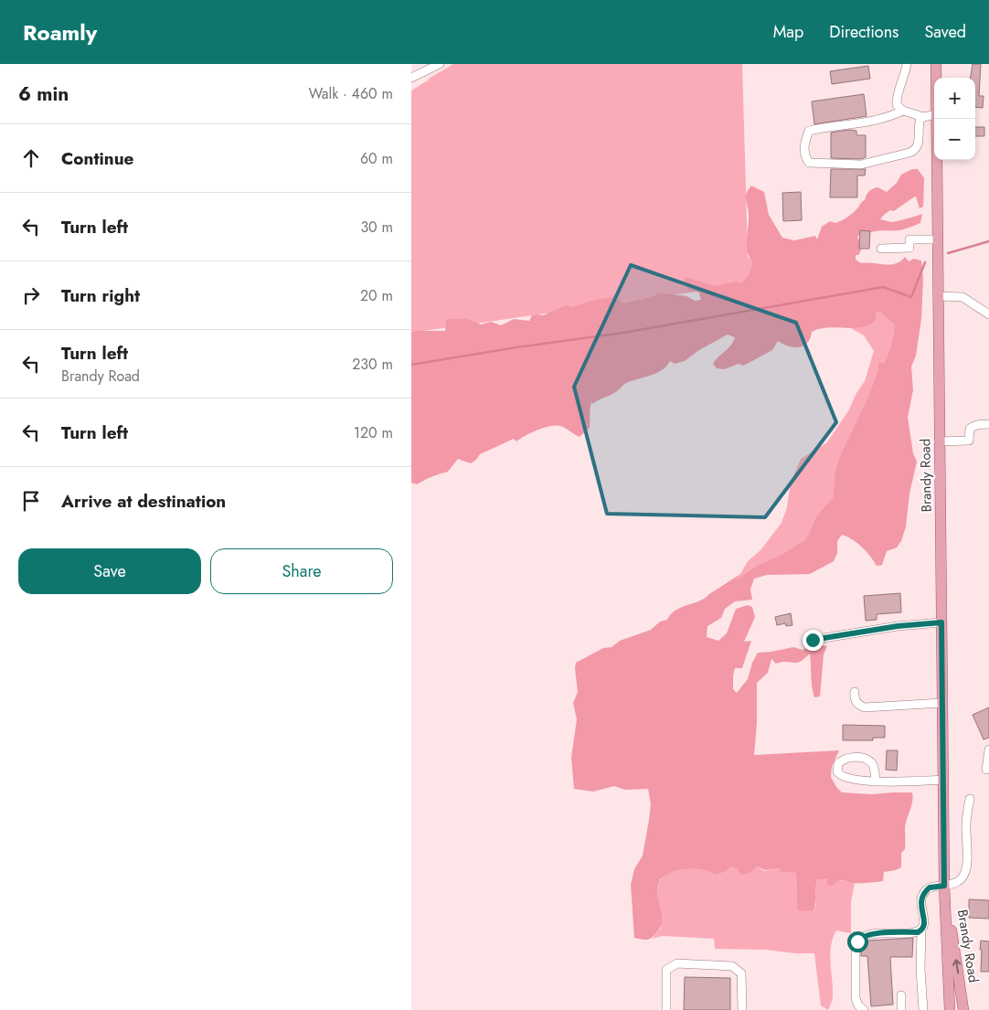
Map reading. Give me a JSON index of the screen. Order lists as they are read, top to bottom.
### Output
{
  "streets": {
    "main road": ["Brandy Road"]
  },
  "page": {
    "header": "Roamly",
    "nav": ["Map", "Directions", "Saved"],
    "heading": ["6 min", "Walk · 460 m"],
    "map_buttons": ["+", "−"],
    "list": [
      ["Continue", "60 m"],
      ["Turn left", "30 m"],
      ["Turn right", "20 m"],
      ["Turn left", "Brandy Road", "230 m"],
      ["Turn left", "120 m"],
      "Arrive at destination"
    ],
    "buttons": ["Save", "Share"]
  }
}
